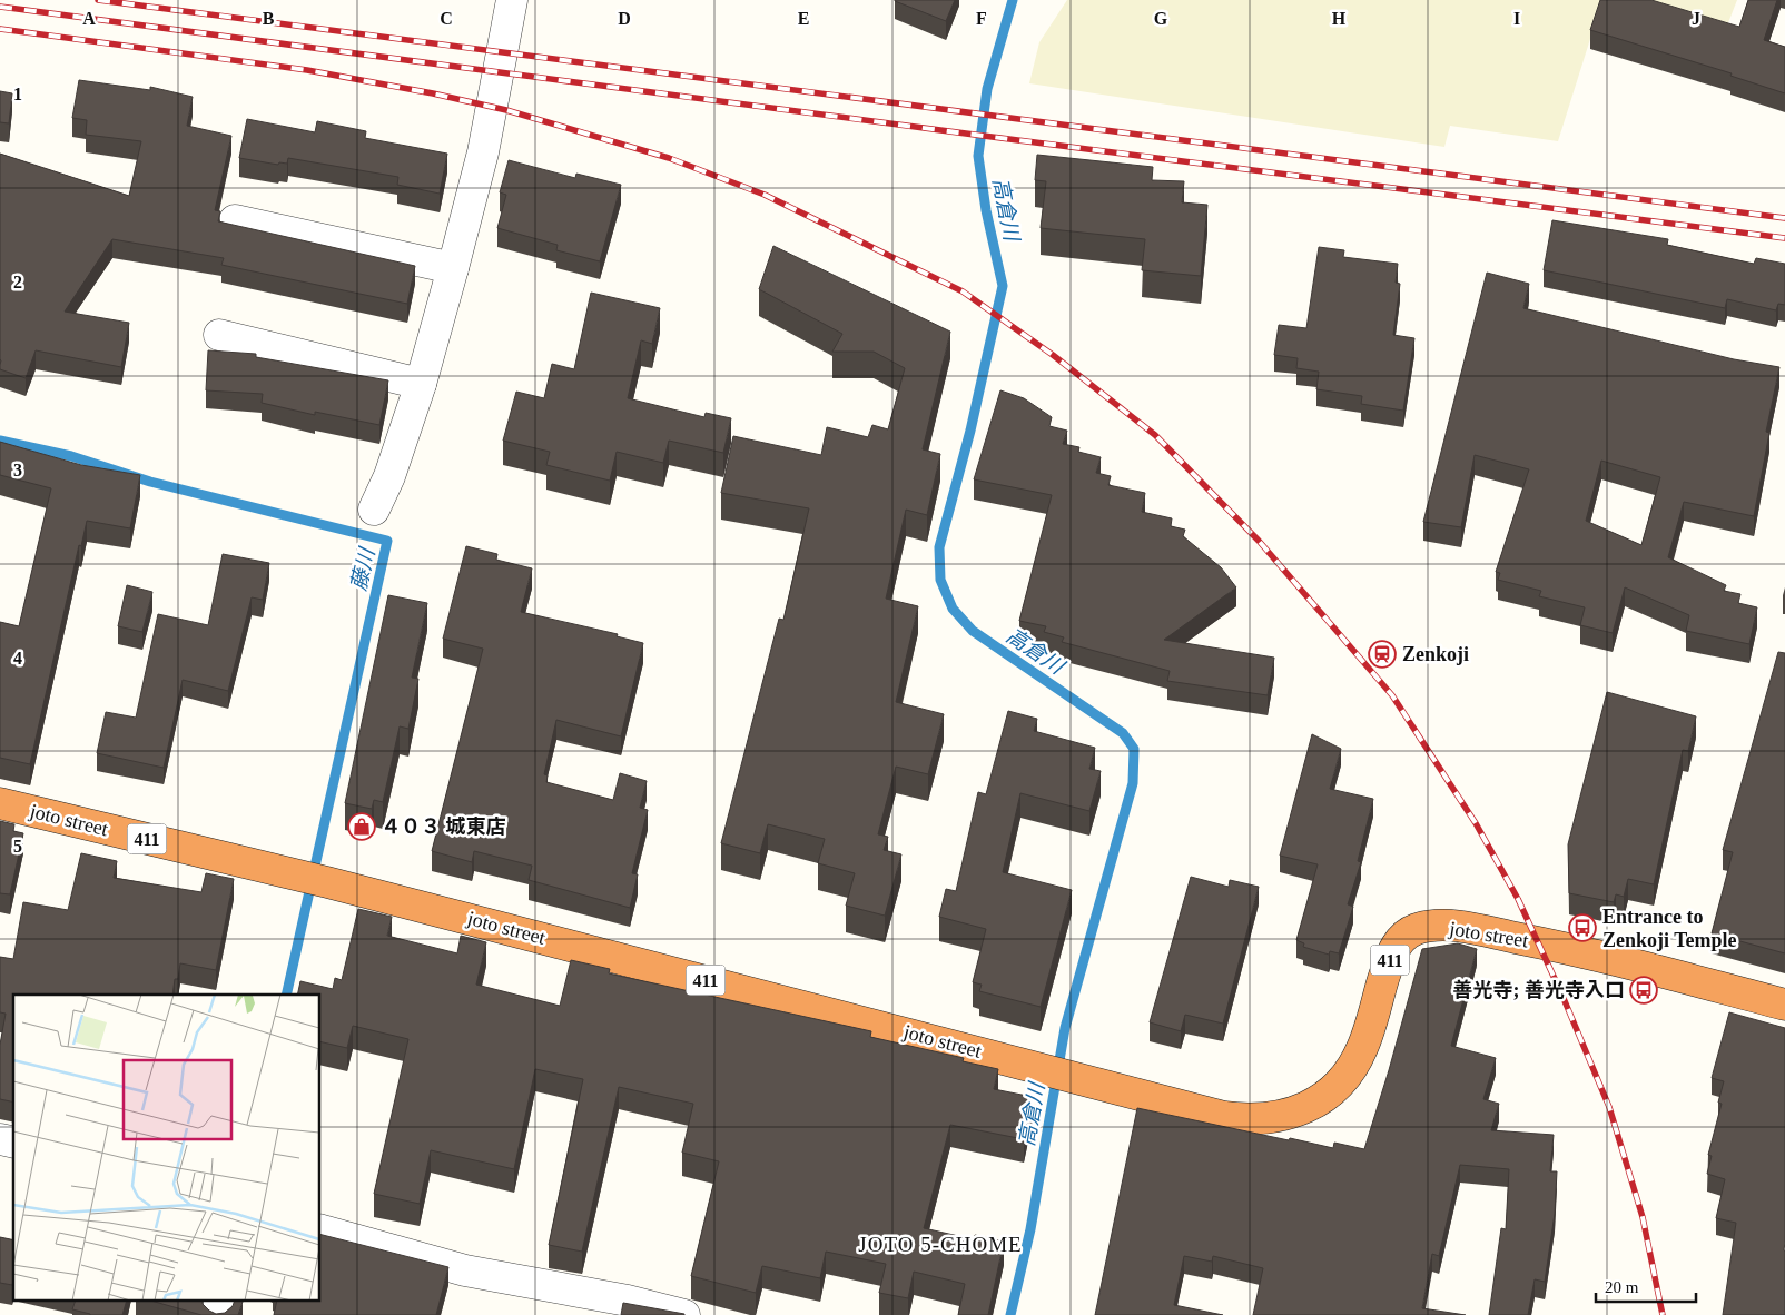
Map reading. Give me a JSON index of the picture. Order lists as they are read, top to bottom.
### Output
{
  "streets": {
    "highway": ["joto street", "411"]
  },
  "districts": ["JOTO 5-CHOME"],
  "water": ["高倉川", "藤川"],
  "places": {
    "station": ["Zenkoji"],
    "shop": ["４０３ 城東店"],
    "bus stop": ["Entrance to Zenkoji Temple", "善光寺; 善光寺入口"]
  },
  "scale_bar": "20 m",
  "grid": {
    "columns": [
      "A",
      "B",
      "C",
      "D",
      "E",
      "F",
      "G",
      "H",
      "I",
      "J"
    ],
    "rows": [
      "1",
      "2",
      "3",
      "4",
      "5"
    ]
  }
}
